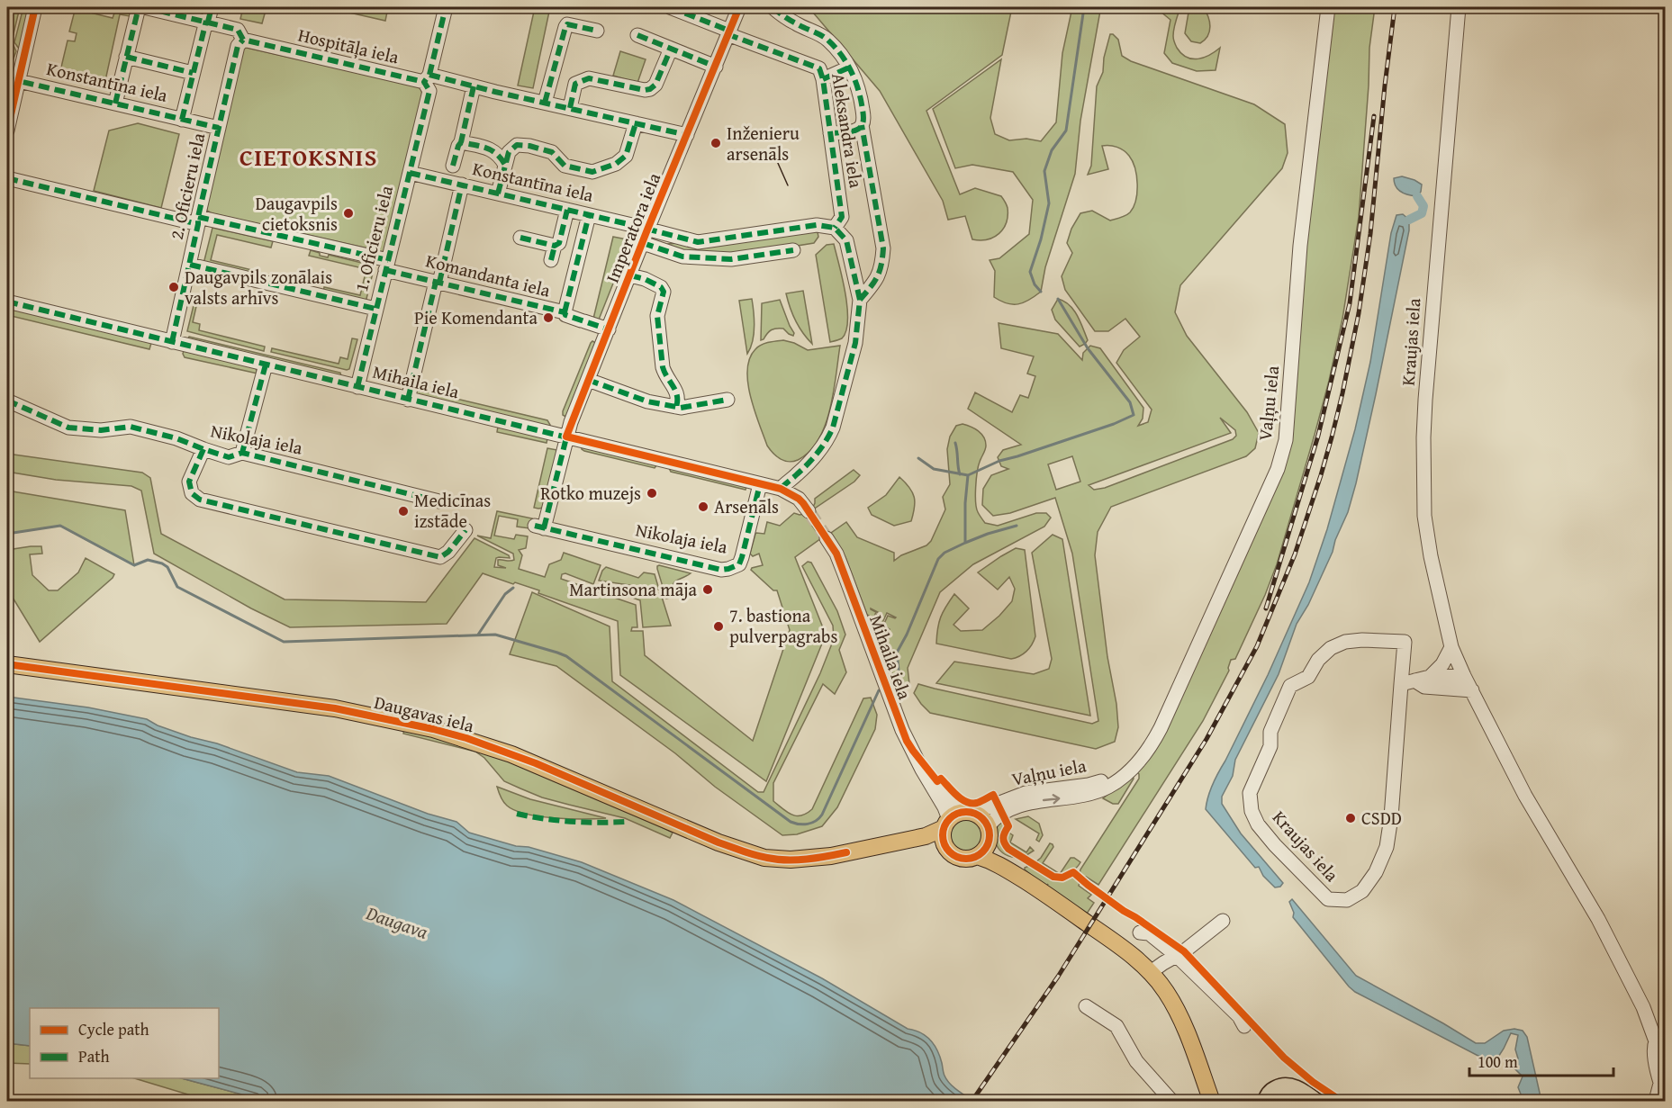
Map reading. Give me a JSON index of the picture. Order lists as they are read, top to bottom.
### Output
{
  "streets": {
    "main road": ["Daugavas iela"],
    "street": [
      "Hospitāļa iela",
      "Konstantīna iela",
      "Aleksandra iela",
      "2. Oficieru iela",
      "Imperatora iela",
      "1. Oficieru iela",
      "Komandanta iela",
      "Kraujas iela",
      "Mihaila iela",
      "Vaļņu iela",
      "Nikolaja iela"
    ]
  },
  "crossings": [
    ["Hospitāļa iela", "2. Oficieru iela"],
    ["Hospitāļa iela", "Imperatora iela"],
    ["Hospitāļa iela", "1. Oficieru iela"],
    ["Konstantīna iela", "2. Oficieru iela"],
    ["Konstantīna iela", "Imperatora iela"],
    ["Konstantīna iela", "1. Oficieru iela"],
    ["Aleksandra iela", "Imperatora iela"],
    ["2. Oficieru iela", "Komandanta iela"],
    ["2. Oficieru iela", "Mihaila iela"],
    ["Imperatora iela", "Komandanta iela"],
    ["Imperatora iela", "Mihaila iela"],
    ["Imperatora iela", "Nikolaja iela"],
    ["1. Oficieru iela", "Komandanta iela"],
    ["1. Oficieru iela", "Mihaila iela"],
    ["Mihaila iela", "Vaļņu iela"],
    ["Mihaila iela", "Nikolaja iela"],
    ["Mihaila iela", "Daugavas iela"],
    ["Vaļņu iela", "Daugavas iela"]
  ],
  "districts": ["CIETOKSNIS"],
  "water": ["Daugava"],
  "places": [
    "Inženieru arsenāls",
    "Daugavpils cietoksnis",
    "Daugavpils zonālais valsts arhīvs",
    "Pie Komendanta",
    "Rotko muzejs",
    "Arsenāls",
    "Medicīnas izstāde",
    "Martinsona māja",
    "7. bastiona pulverpagrabs",
    "CSDD"
  ],
  "legend": ["Cycle path", "Path"],
  "scale_bar": "100 m"
}
